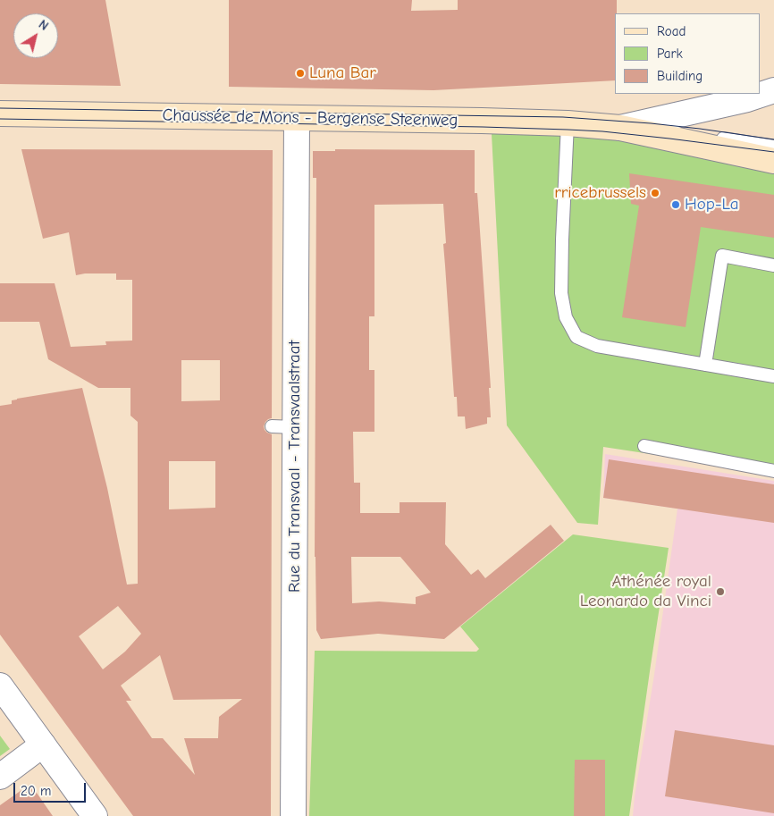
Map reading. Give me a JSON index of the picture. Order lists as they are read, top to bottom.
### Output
{
  "streets": {
    "main road": ["Chaussée de Mons - Bergense Steenweg"],
    "street": ["Rue du Transvaal - Transvaalstraat"]
  },
  "crossings": [
    ["Chaussée de Mons - Bergense Steenweg", "Rue du Transvaal - Transvaalstraat"]
  ],
  "places": [
    "Luna Bar",
    "rricebrussels",
    "Hop-La",
    "Athénée royal Leonardo da Vinci"
  ],
  "legend": ["Road", "Park", "Building"],
  "scale_bar": "20 m",
  "north": "top right"
}
